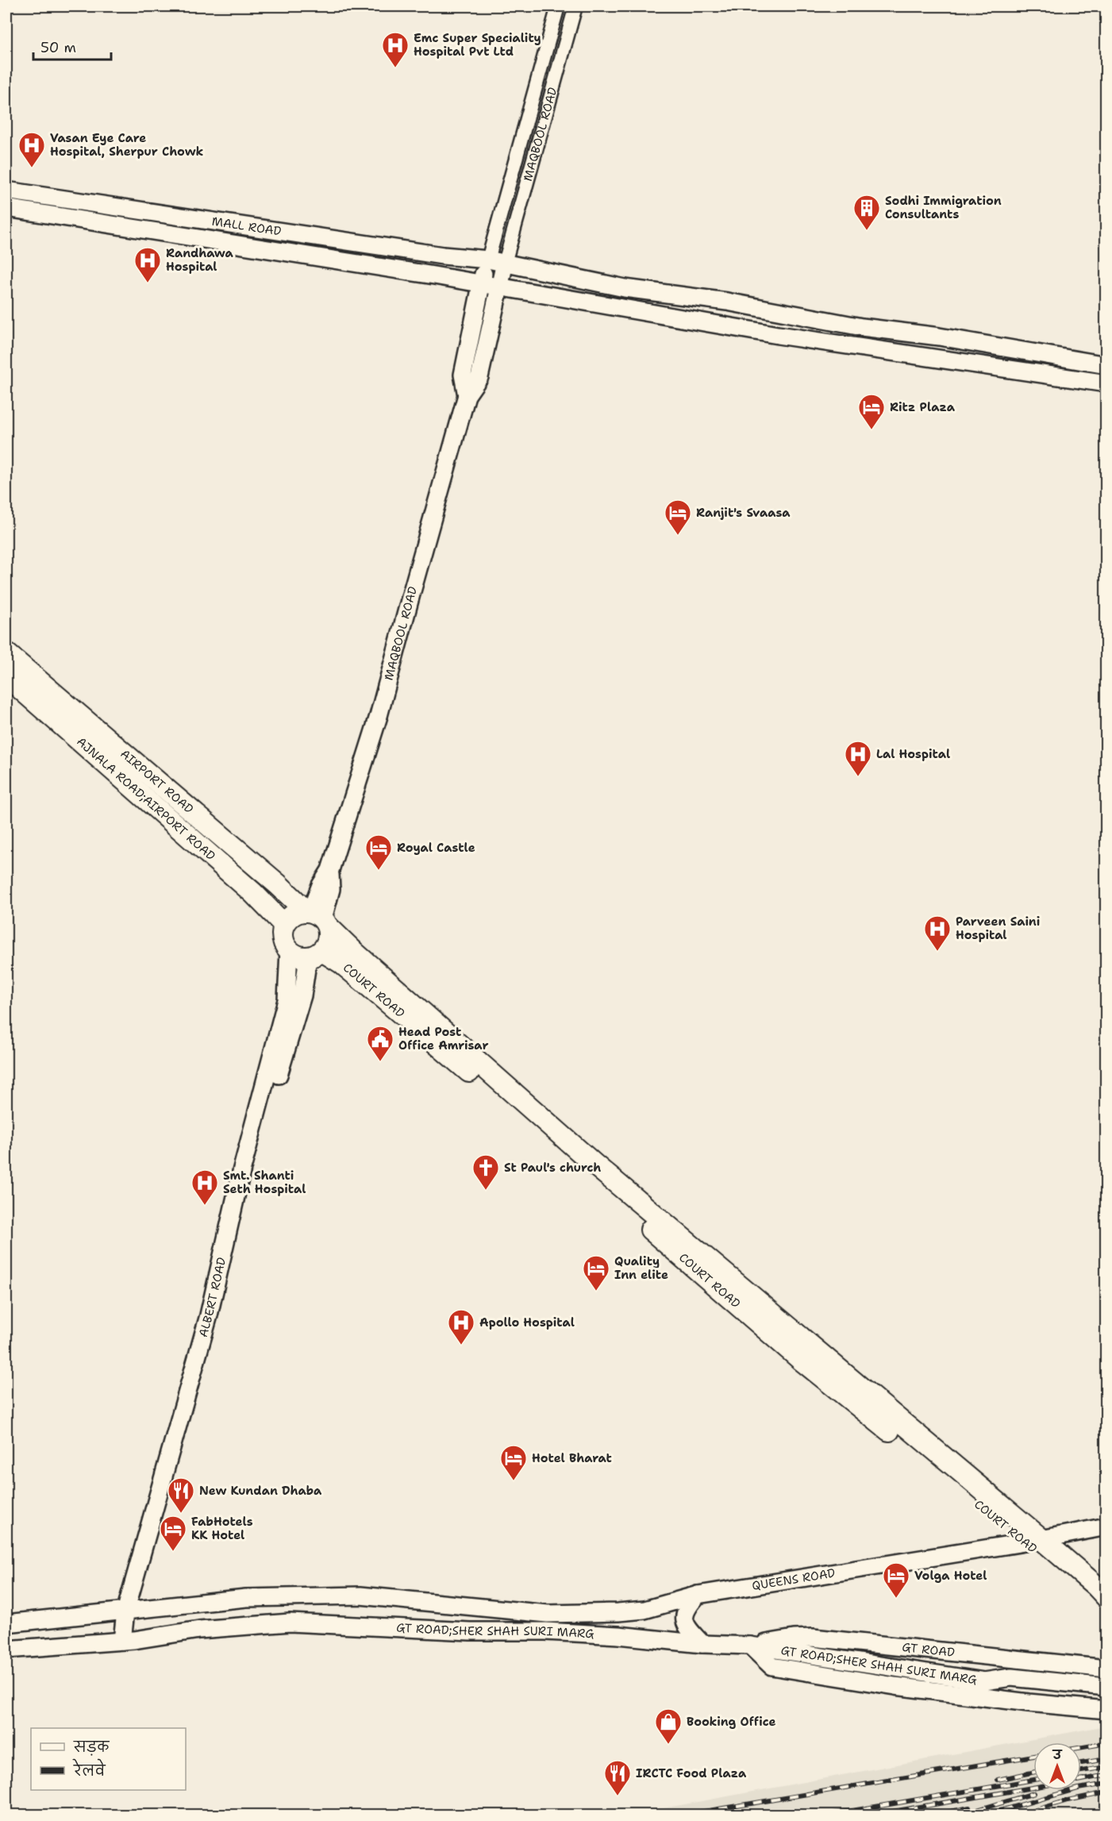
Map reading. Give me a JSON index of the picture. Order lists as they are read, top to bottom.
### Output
{
  "streets": {
    "highway": ["AIRPORT ROAD", "AJNALA ROAD;AIRPORT ROAD", "COURT ROAD"],
    "main road": [
      "MAQBOOL ROAD",
      "MALL ROAD",
      "ALBERT ROAD",
      "QUEENS ROAD",
      "GT ROAD;SHER SHAH SURI MARG",
      "GT ROAD"
    ]
  },
  "crossings": [
    ["MAQBOOL ROAD", "MALL ROAD"],
    ["MAQBOOL ROAD", "AIRPORT ROAD"],
    ["MAQBOOL ROAD", "AJNALA ROAD;AIRPORT ROAD"],
    ["MAQBOOL ROAD", "COURT ROAD"],
    ["MAQBOOL ROAD", "ALBERT ROAD"],
    ["AIRPORT ROAD", "AJNALA ROAD;AIRPORT ROAD"],
    ["AIRPORT ROAD", "COURT ROAD"],
    ["AIRPORT ROAD", "ALBERT ROAD"],
    ["AJNALA ROAD;AIRPORT ROAD", "COURT ROAD"],
    ["AJNALA ROAD;AIRPORT ROAD", "ALBERT ROAD"],
    ["COURT ROAD", "ALBERT ROAD"],
    ["COURT ROAD", "QUEENS ROAD"],
    ["ALBERT ROAD", "GT ROAD;SHER SHAH SURI MARG"],
    ["QUEENS ROAD", "GT ROAD;SHER SHAH SURI MARG"],
    ["GT ROAD;SHER SHAH SURI MARG", "GT ROAD"]
  ],
  "places": {
    "hospital": [
      "Emc Super Speciality Hospital Pvt Ltd",
      "Vasan Eye Care Hospital, Sherpur Chowk",
      "Randhawa Hospital",
      "Lal Hospital",
      "Parveen Saini Hospital",
      "Smt. Shanti Seth Hospital",
      "Apollo Hospital"
    ],
    "building": ["Sodhi Immigration Consultants"],
    "hotel": [
      "Ritz Plaza",
      "Ranjit's Svaasa",
      "Royal Castle",
      "Quality Inn elite",
      "Hotel Bharat",
      "FabHotels KK Hotel",
      "Volga Hotel"
    ],
    "public building": ["Head Post Office Amrisar"],
    "church": ["St Paul's church"],
    "restaurant": ["New Kundan Dhaba", "IRCTC Food Plaza"],
    "shop": ["Booking Office"]
  },
  "legend": ["सड़क", "रेलवे"],
  "scale_bar": "50 m",
  "north": "top"
}
